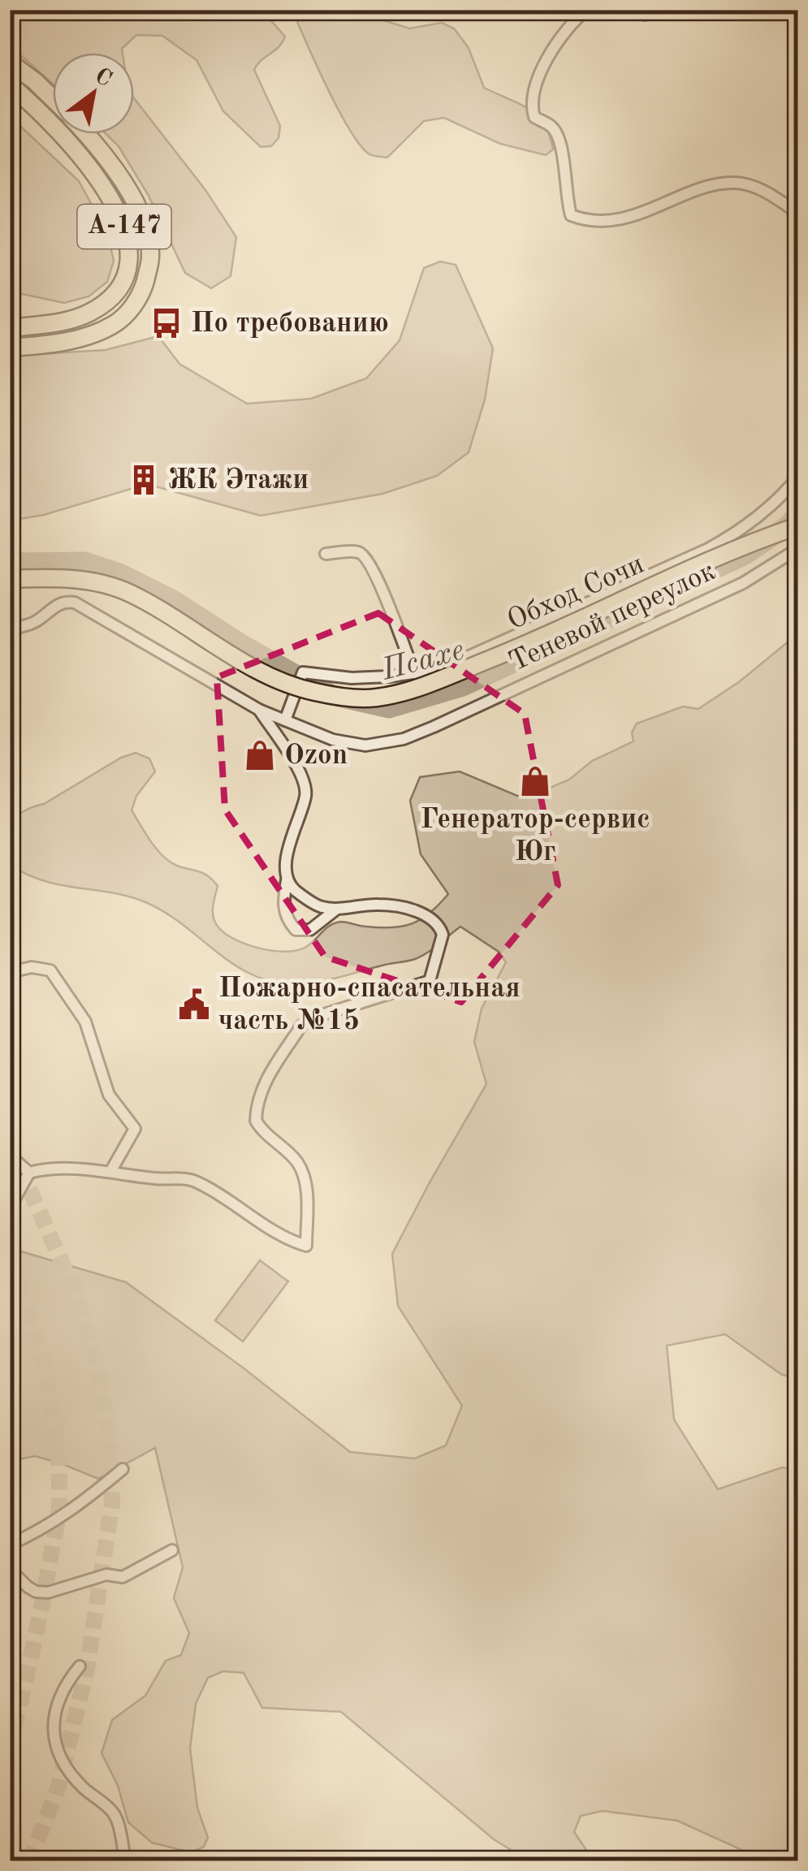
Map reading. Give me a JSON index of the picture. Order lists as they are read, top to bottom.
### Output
{
  "streets": {
    "highway": ["А-147", "Обход Сочи"],
    "street": ["Теневой переулок"]
  },
  "water": ["Псахе"],
  "places": {
    "bus stop": ["По требованию"],
    "building": ["ЖК Этажи"],
    "shop": ["Ozon", "Генератор-сервис Юг"],
    "public building": ["Пожарно-спасательная часть №15"]
  },
  "north": "top right"
}
